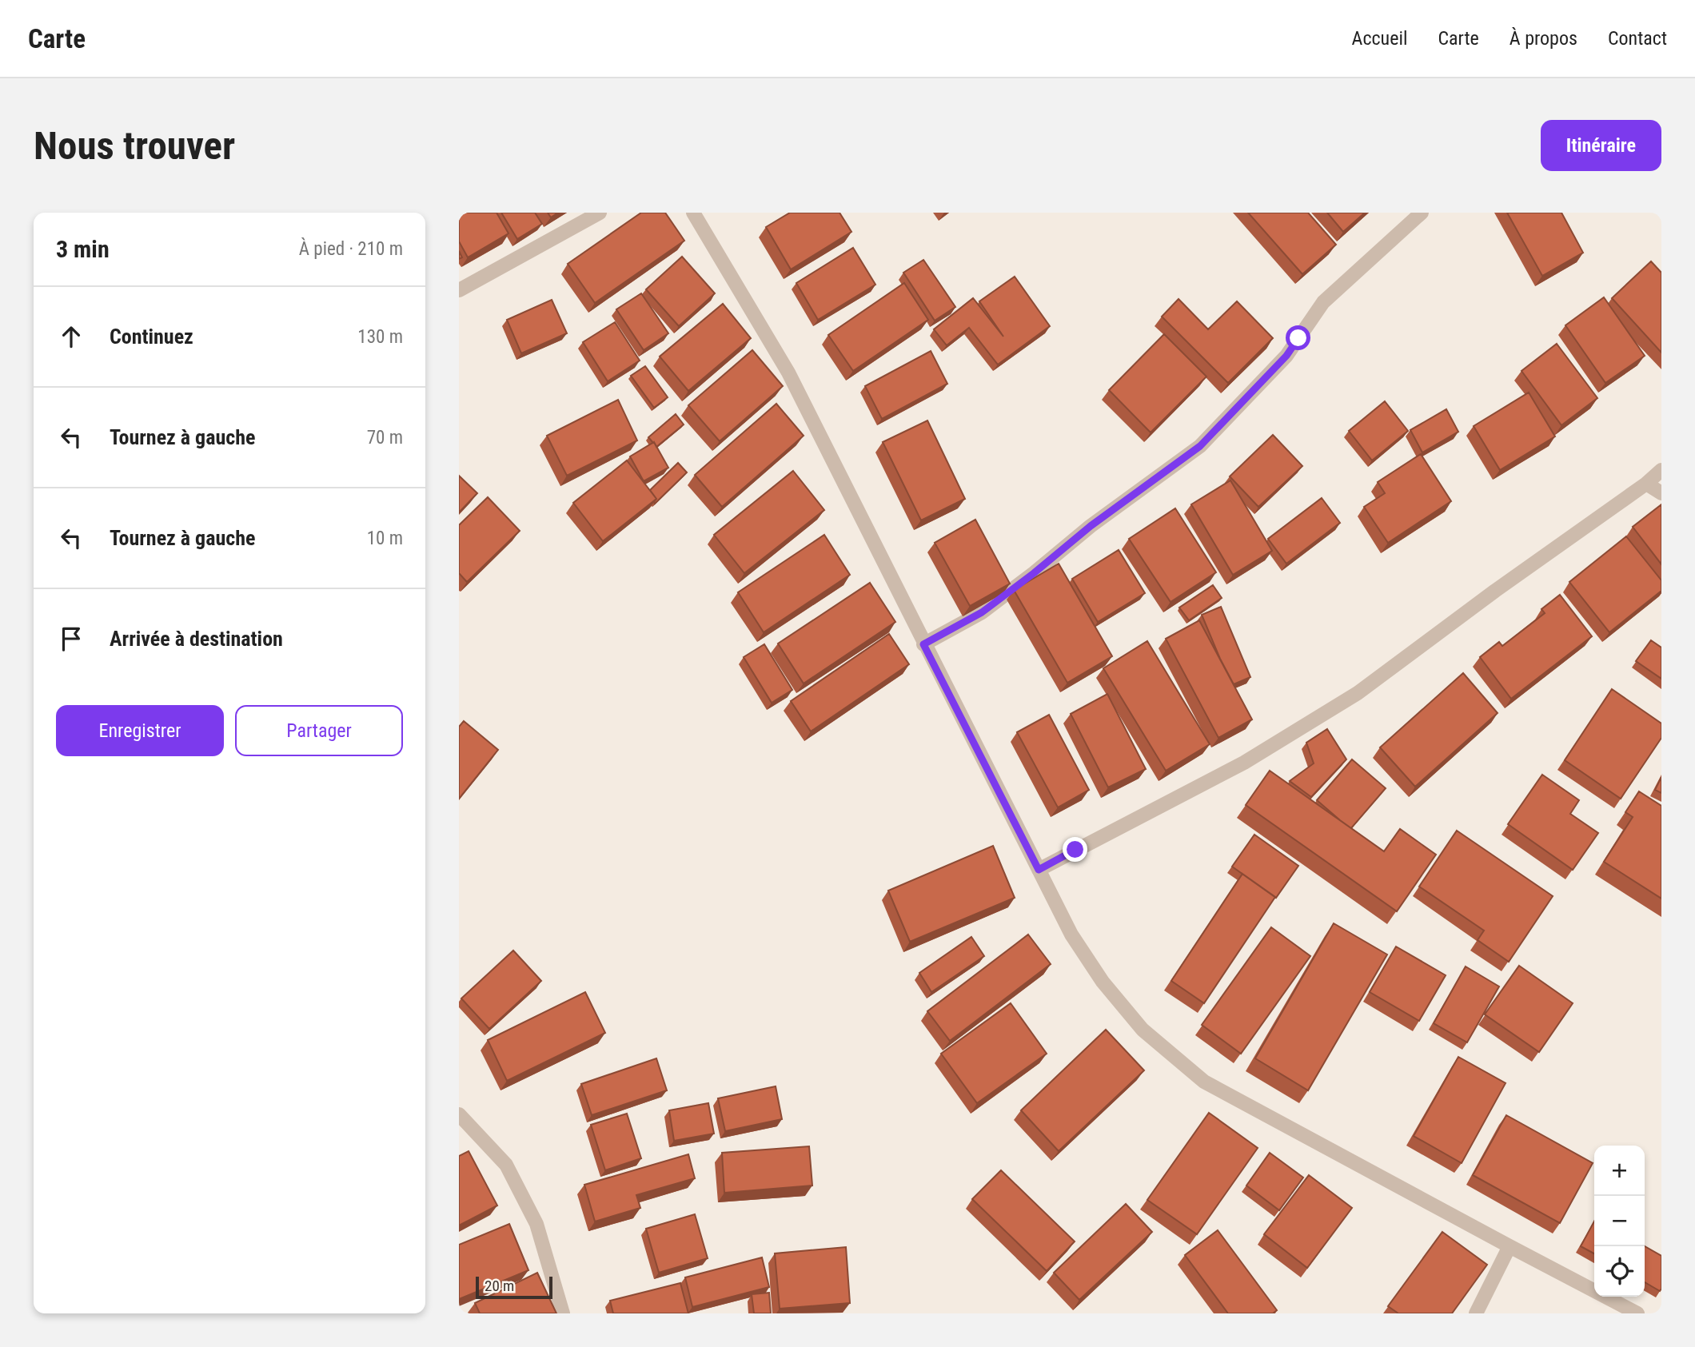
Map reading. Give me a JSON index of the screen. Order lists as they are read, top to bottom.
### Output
{
  "scale_bar": "20 m",
  "page": {
    "header": "Carte",
    "nav": [
      "Accueil",
      "Carte",
      "À propos",
      "Contact"
    ],
    "buttons": [
      "Itinéraire",
      ["Enregistrer", "Partager"]
    ],
    "title": "Nous trouver",
    "heading": ["3 min", "À pied · 210 m"],
    "list": [
      ["Continuez", "130 m"],
      ["Tournez à gauche", "70 m"],
      ["Tournez à gauche", "10 m"],
      "Arrivée à destination"
    ],
    "map_buttons": ["+", "−"],
    "scale": "20 m"
  }
}
